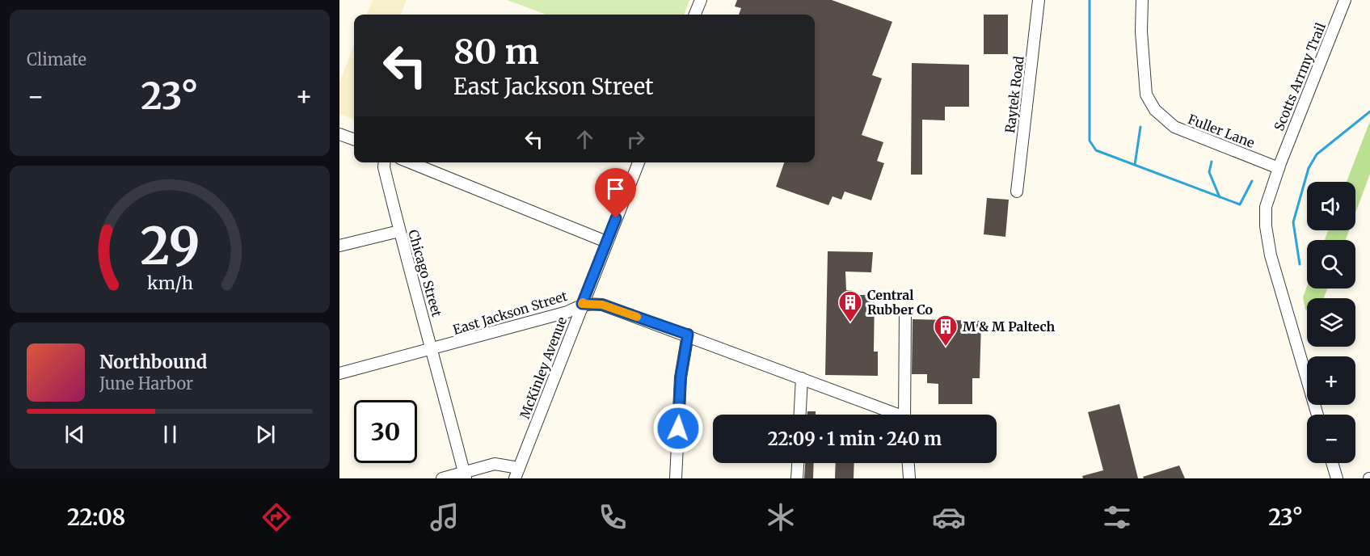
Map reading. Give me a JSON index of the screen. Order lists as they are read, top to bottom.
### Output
{
  "streets": {
    "street": [
      "Scotts Arrmy Trail",
      "Raytek Road",
      "Fuller Lane",
      "Chicago Street",
      "East Jackson Street",
      "McKinley Avenue"
    ]
  },
  "crossings": [
    ["Scotts Arrmy Trail", "Fuller Lane"],
    ["Chicago Street", "East Jackson Street"],
    ["East Jackson Street", "McKinley Avenue"]
  ],
  "places": {
    "building": ["Central Rubber Co", "M & M Paltech"]
  },
  "page": {
    "tile": "Climate",
    "turn": ["80 m", "East Jackson Street"],
    "heat": ["−", "23°", "+"],
    "map_buttons": ["+", "−"],
    "song": ["Northbound", "June Harbor"],
    "limit": "30",
    "trip": "22:09 · 1 min · 240 m",
    "tabs": ["22:08", "23°"],
    "gauge": ["29", "km/h"]
  }
}
